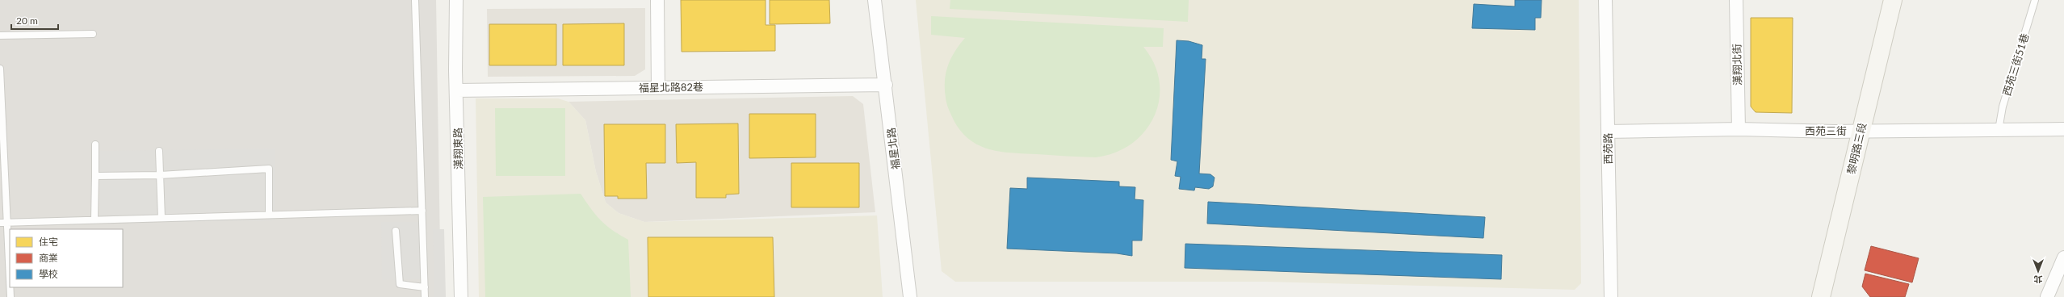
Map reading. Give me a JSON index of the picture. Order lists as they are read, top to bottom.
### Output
{
  "streets": {
    "main road": ["黎明路三段"],
    "street": [
      "漢翔北街",
      "福星北路82巷",
      "西苑三街",
      "漢翔東路",
      "福星北路",
      "西苑路"
    ],
    "lane": ["西苑三街51巷"]
  },
  "crossings": [
    ["漢翔北街", "西苑三街"],
    ["西苑三街51巷", "西苑三街"],
    ["福星北路82巷", "漢翔東路"],
    ["福星北路82巷", "福星北路"],
    ["西苑三街", "西苑路"],
    ["西苑三街", "黎明路三段"]
  ],
  "legend": ["住宅", "商業", "學校"],
  "scale_bar": "20 m",
  "north": "bottom"
}
